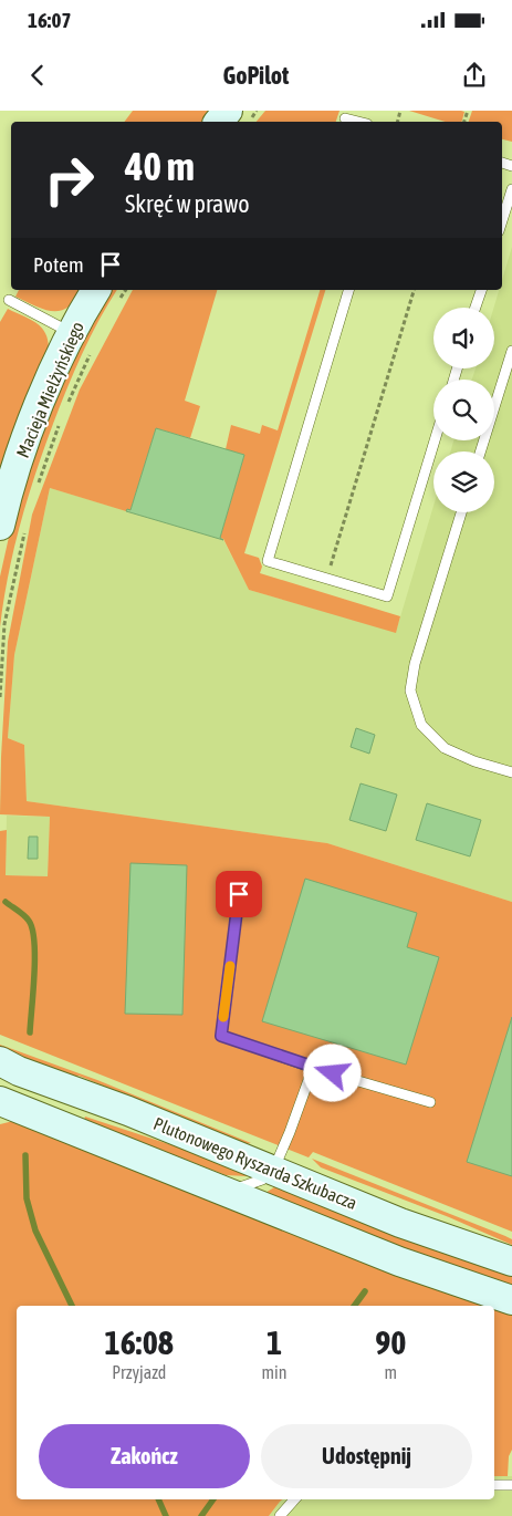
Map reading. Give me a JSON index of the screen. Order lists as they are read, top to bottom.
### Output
{
  "streets": {
    "street": ["Macieja Mielżyńskiego", "Plutonowego Ryszarda Szkubacza"]
  },
  "page": {
    "status": "16:07",
    "header": "GoPilot",
    "turn": ["40 m", "Skręć w prawo"],
    "then": "Potem",
    "eta": [
      "16:08",
      "Przyjazd",
      "1",
      "min",
      "90",
      "m"
    ],
    "buttons": ["Zakończ", "Udostępnij"]
  }
}
